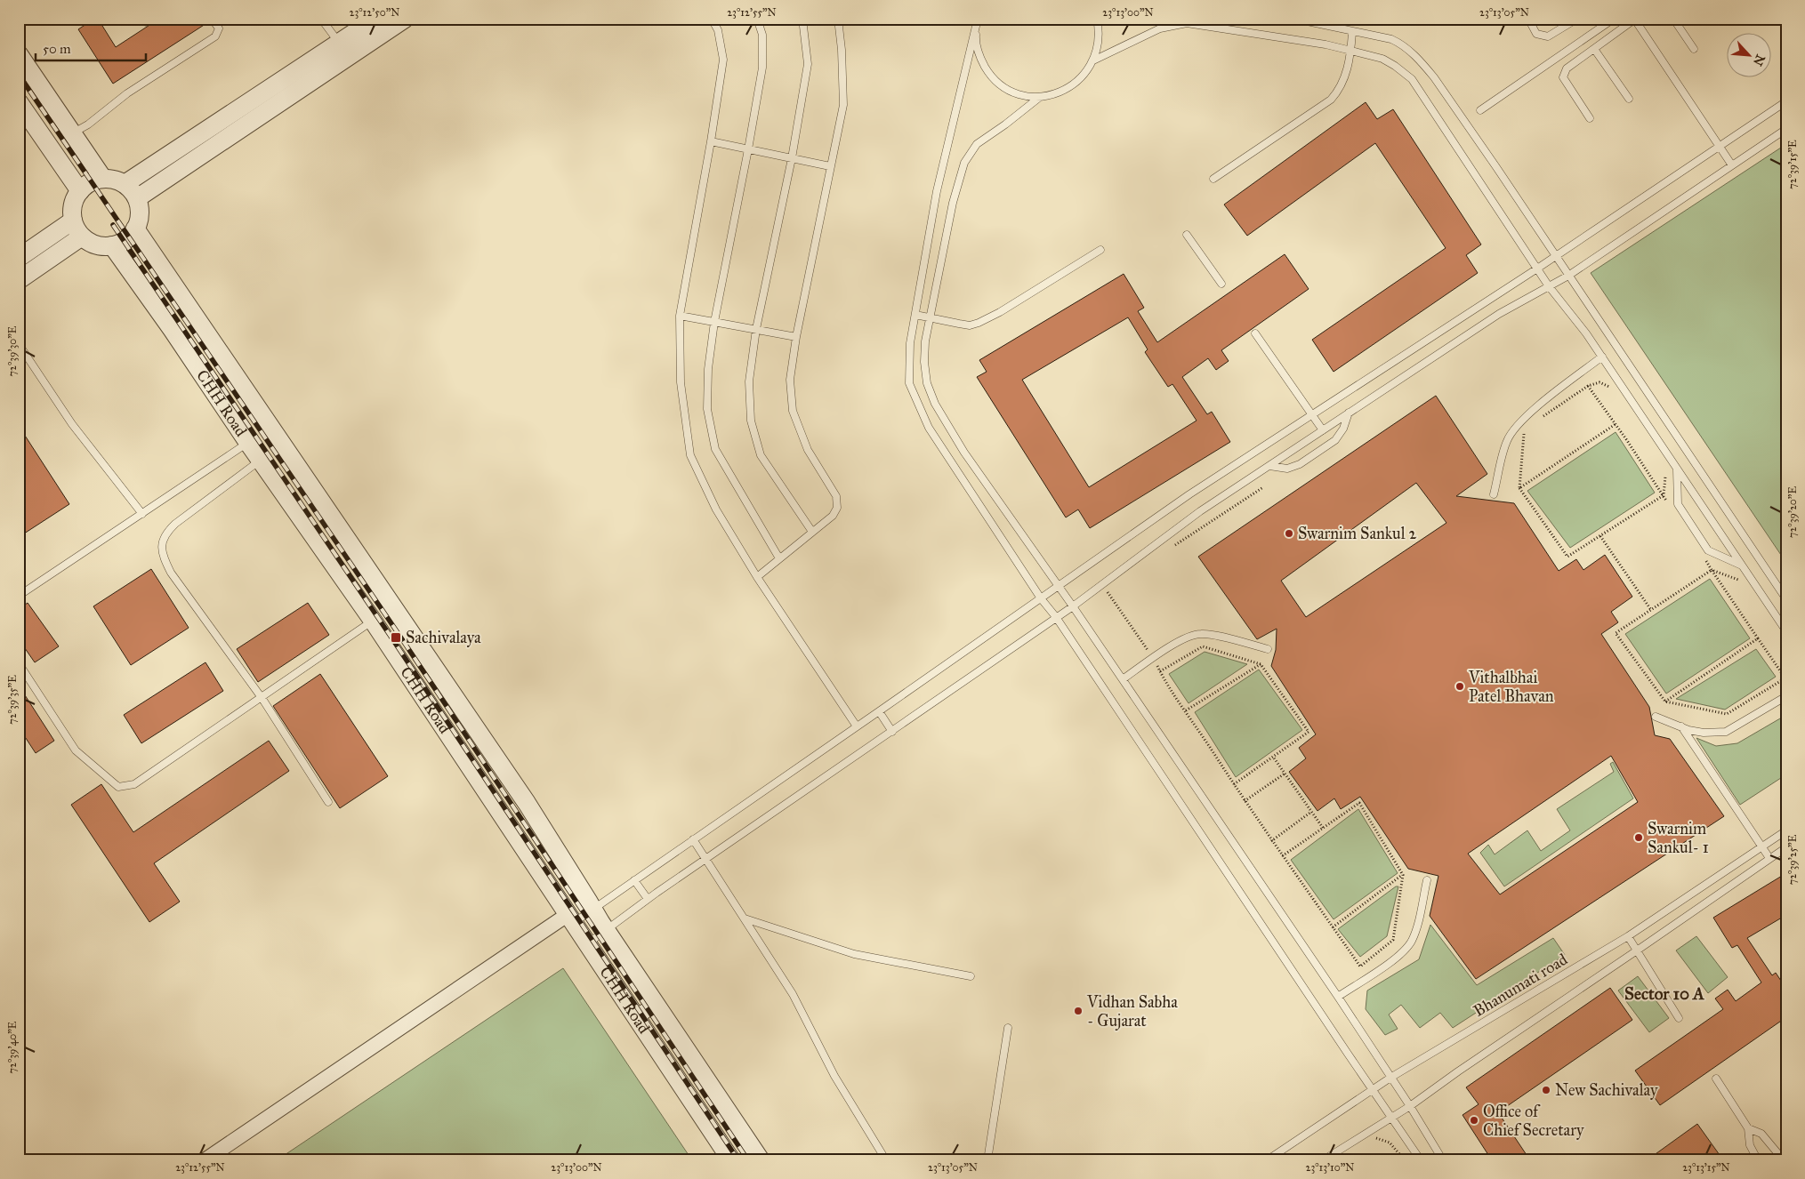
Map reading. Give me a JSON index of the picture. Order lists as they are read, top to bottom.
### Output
{
  "streets": {
    "street": ["CHH Road"],
    "lane": ["Bhanumati road"]
  },
  "districts": ["Sector 10 A"],
  "places": {
    "other": [
      "Swarnim Sankul 2",
      "Vithalbhai Patel Bhavan",
      "Swarnim Sankul- 1",
      "Vidhan Sabha - Gujarat",
      "New Sachivalay",
      "Office of Chief Secretary"
    ],
    "transit": ["Sachivalaya"]
  },
  "scale_bar": "50 m",
  "north": "bottom right",
  "coordinates": [
    "23°12'50\"N",
    "23°12'55\"N",
    "23°13'00\"N",
    "23°13'05\"N",
    "72°39'15\"E",
    "72°39'30\"E",
    "72°39'20\"E",
    "72°39'35\"E",
    "72°39'25\"E",
    "72°39'40\"E",
    "23°13'10\"N",
    "23°13'15\"N"
  ]
}
